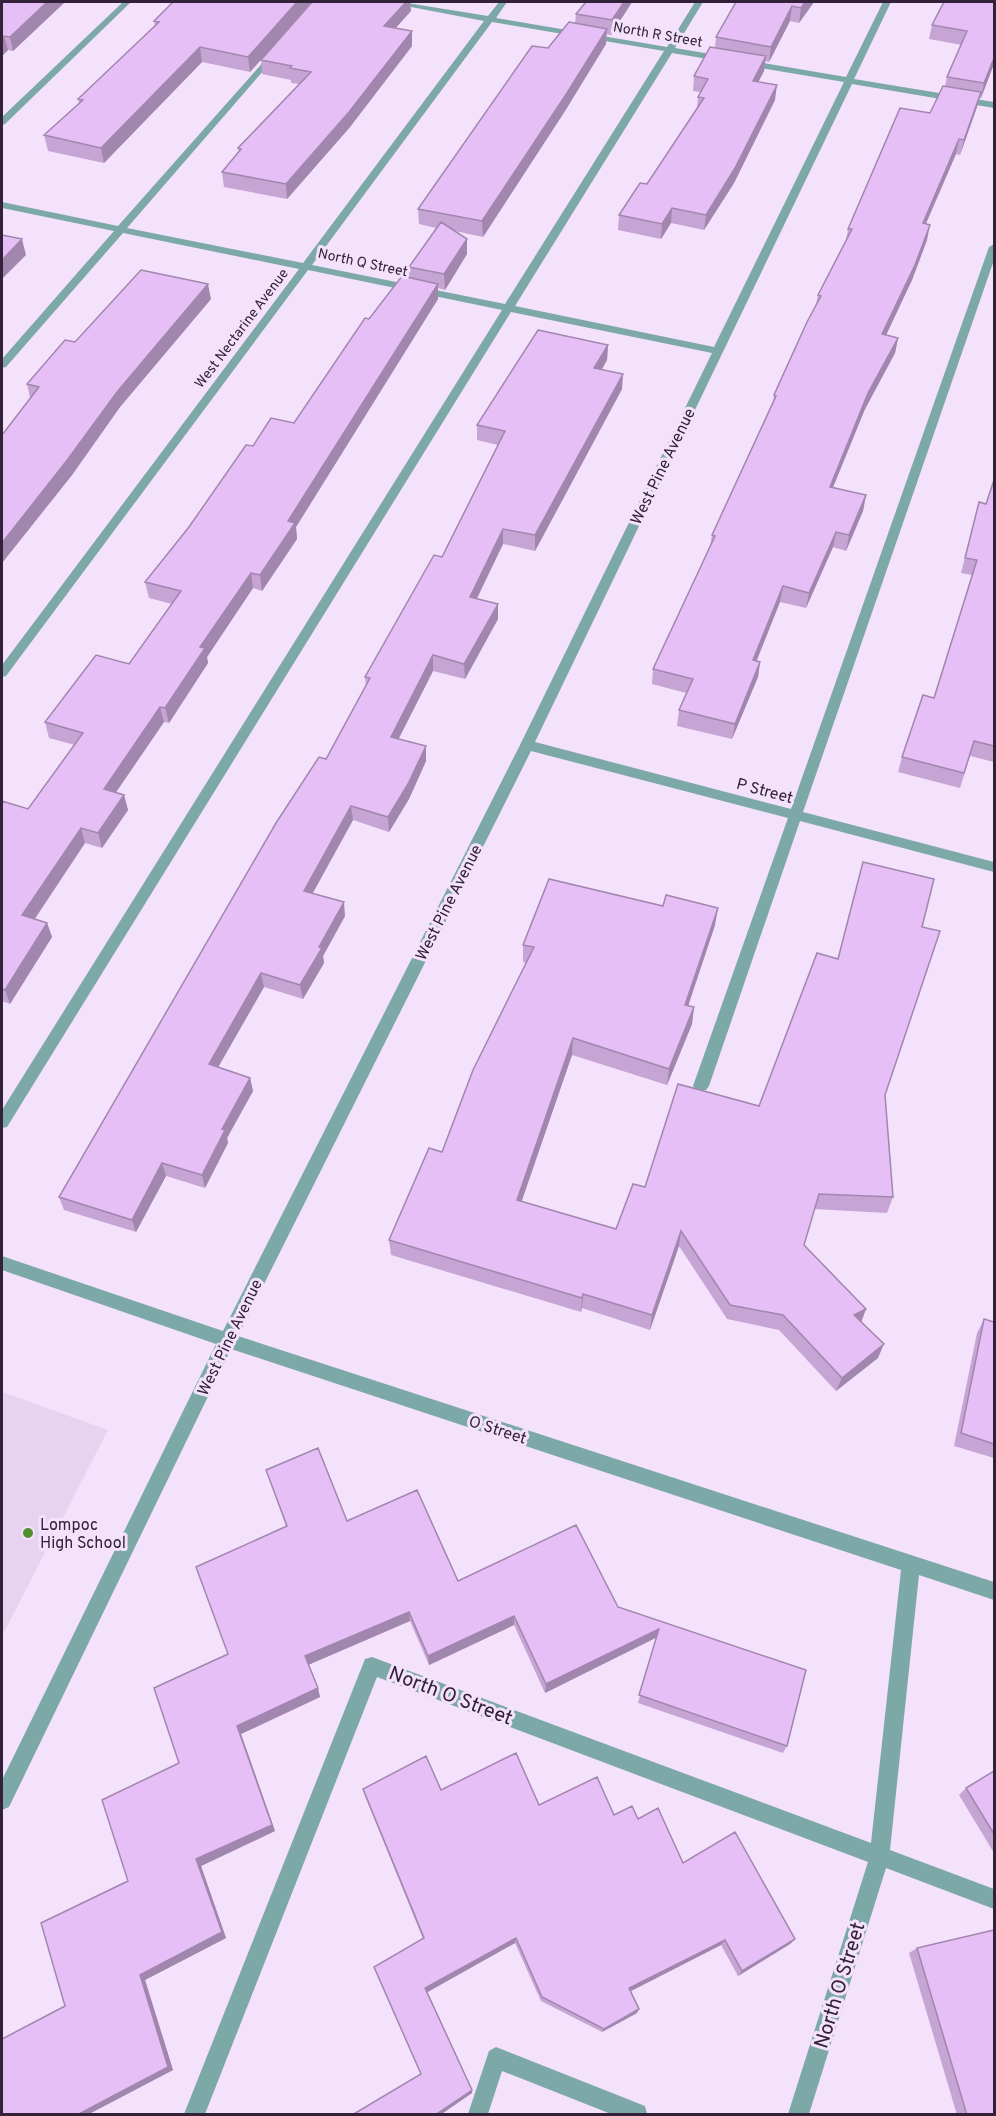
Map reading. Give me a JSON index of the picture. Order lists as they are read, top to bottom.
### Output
{
  "streets": {
    "street": [
      "North R Street",
      "North Q Street",
      "West Nectarine Avenue",
      "West Pine Avenue",
      "P Street",
      "O Street",
      "North O Street"
    ]
  },
  "crossings": [
    ["North R Street", "West Nectarine Avenue"],
    ["North R Street", "West Pine Avenue"],
    ["North Q Street", "West Nectarine Avenue"],
    ["North Q Street", "West Pine Avenue"],
    ["West Pine Avenue", "P Street"],
    ["West Pine Avenue", "O Street"],
    ["O Street", "North O Street"]
  ],
  "places": ["Lompoc High School"]
}
